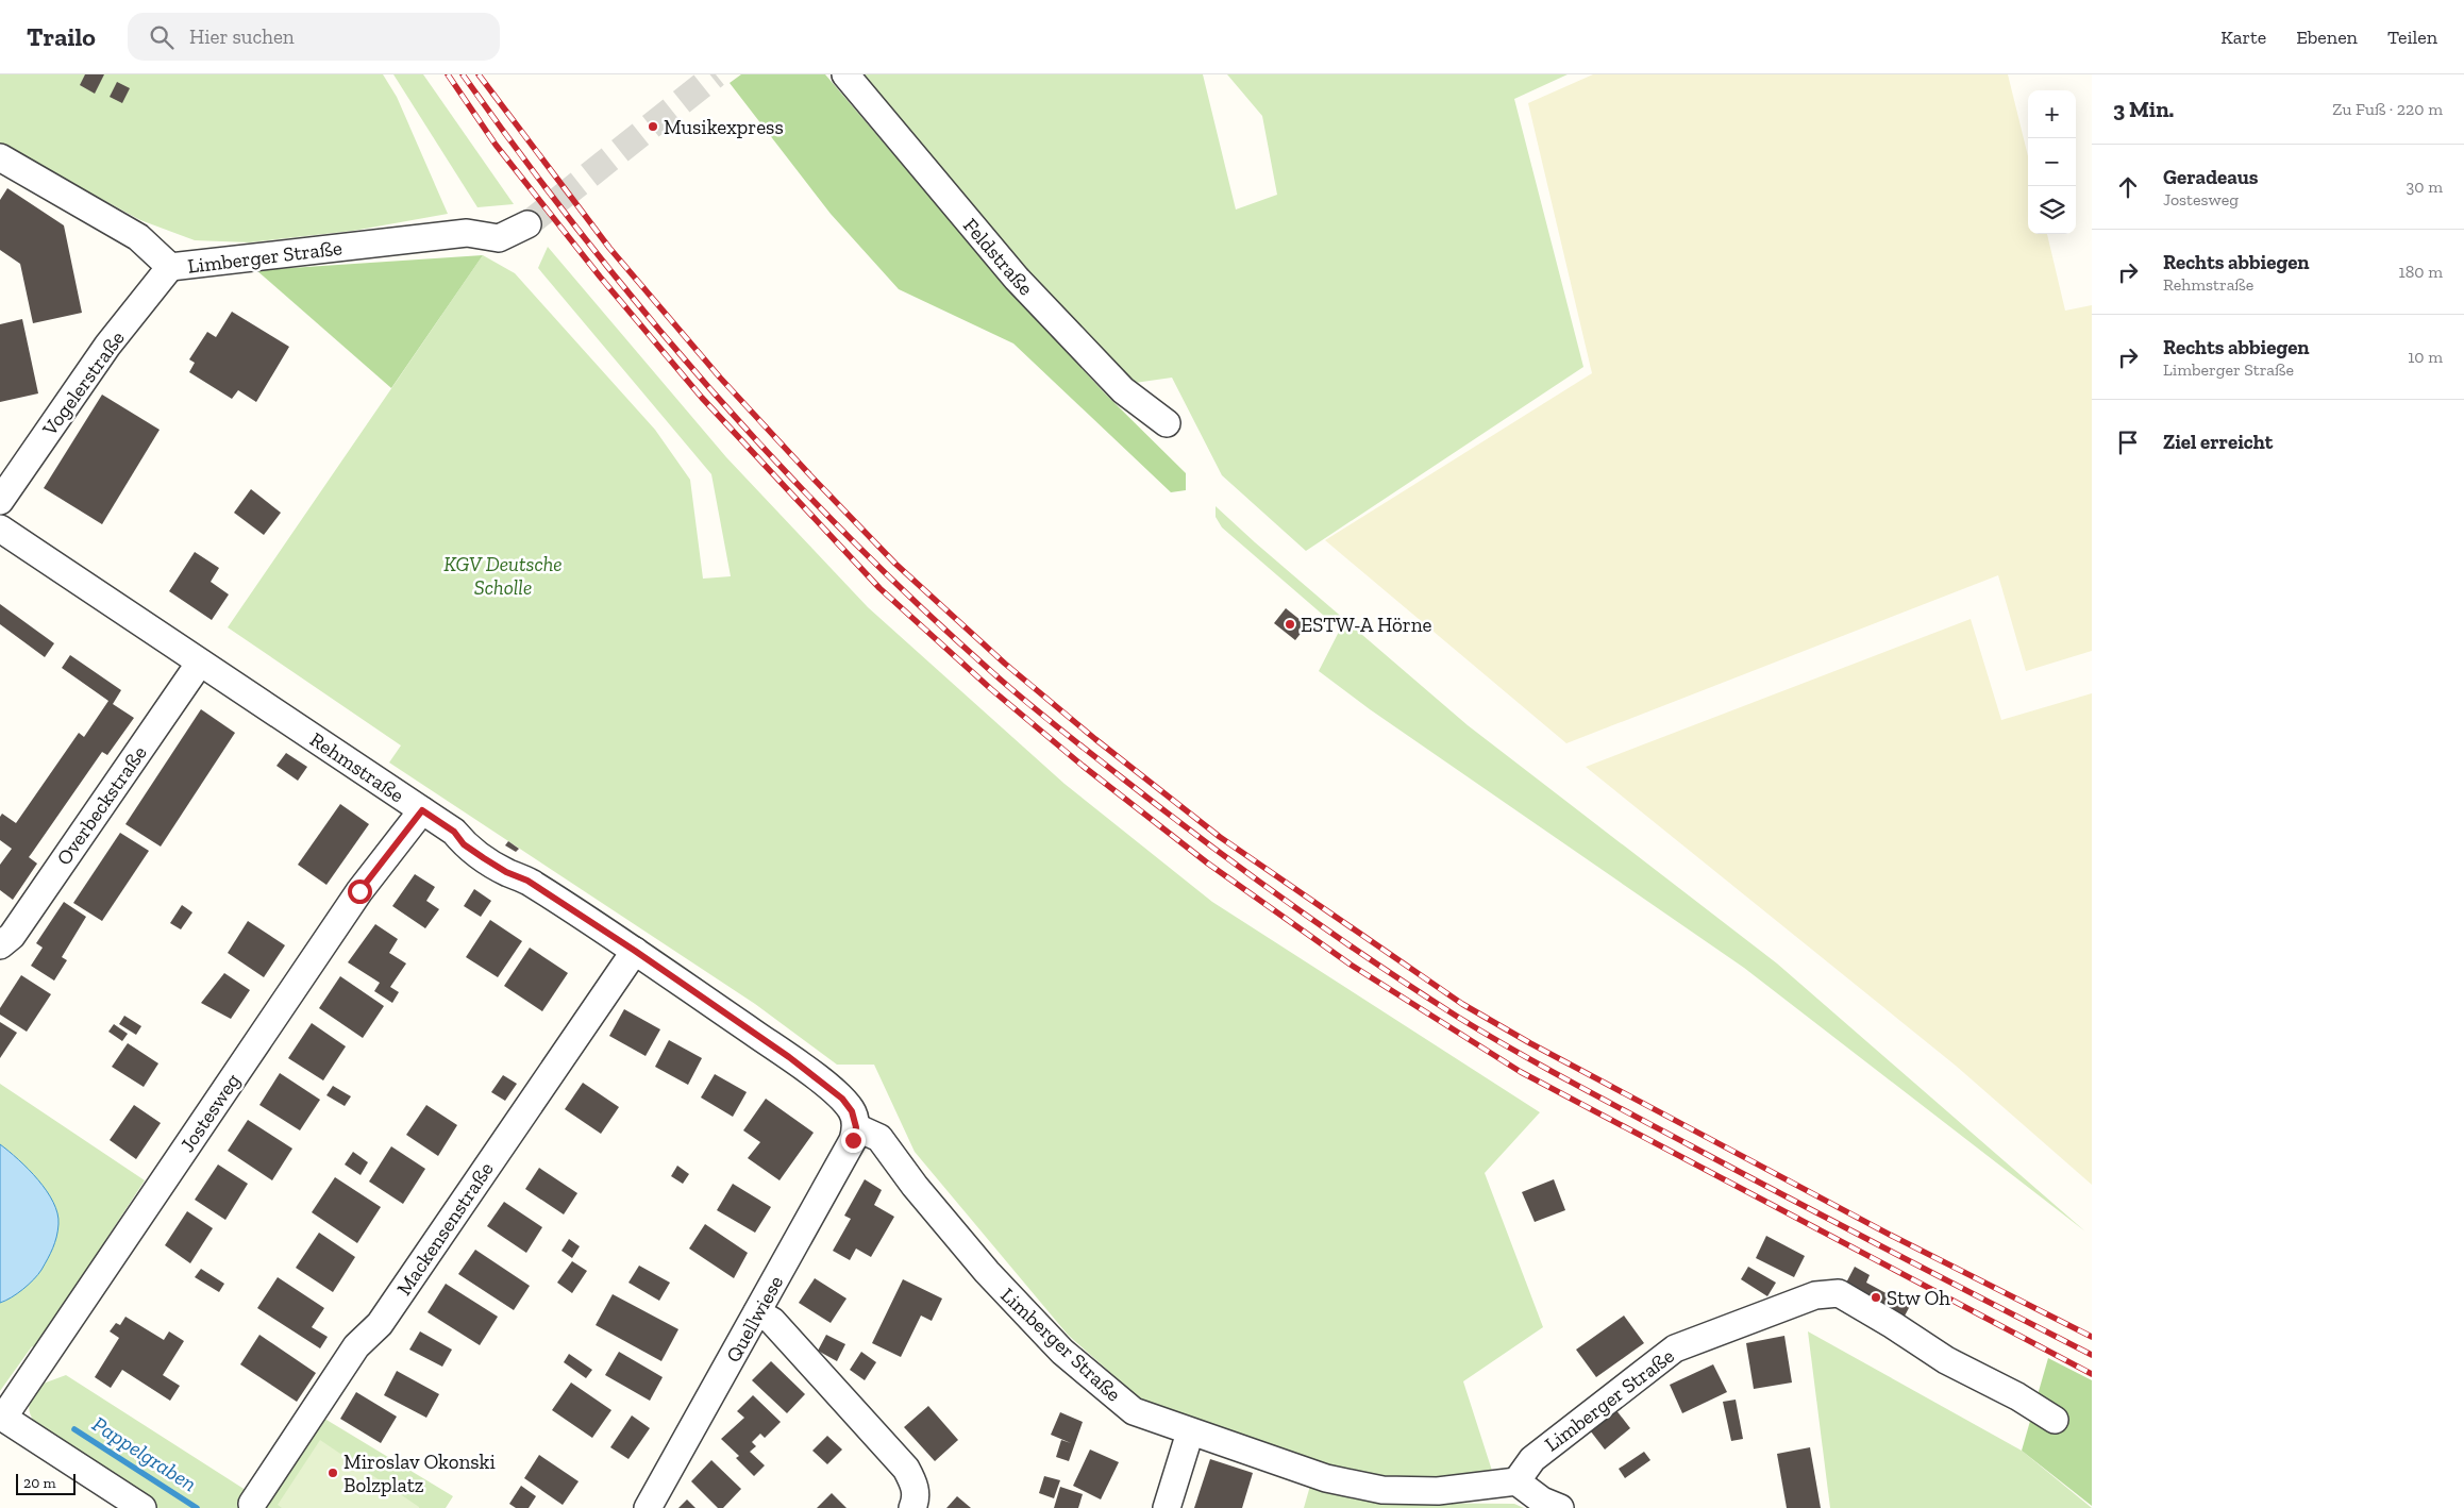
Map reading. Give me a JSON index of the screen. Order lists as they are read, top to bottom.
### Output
{
  "streets": {
    "street": [
      "Limberger Straße",
      "Feldstraße",
      "Vogelerstraße",
      "Rehmstraße",
      "Overbeckstraße",
      "Jostesweg",
      "Mackensenstraße",
      "Quellwiese"
    ]
  },
  "crossings": [
    ["Limberger Straße", "Vogelerstraße"],
    ["Limberger Straße", "Rehmstraße"],
    ["Limberger Straße", "Quellwiese"],
    ["Rehmstraße", "Overbeckstraße"],
    ["Rehmstraße", "Jostesweg"],
    ["Rehmstraße", "Mackensenstraße"],
    ["Rehmstraße", "Quellwiese"]
  ],
  "water": ["Pappelgraben"],
  "parks": ["KGV Deutsche Scholle"],
  "places": [
    "Musikexpress",
    "ESTW-A Hörne",
    "Stw Oh",
    "Miroslav Okonski Bolzplatz"
  ],
  "scale_bar": "20 m",
  "page": {
    "header": "Trailo",
    "search": "Hier suchen",
    "nav": ["Karte", "Ebenen", "Teilen"],
    "heading": ["3 Min.", "Zu Fuß · 220 m"],
    "map_buttons": ["+", "−"],
    "list": [
      ["Geradeaus", "Jostesweg", "30 m"],
      ["Rechts abbiegen", "Rehmstraße", "180 m"],
      ["Rechts abbiegen", "Limberger Straße", "10 m"],
      "Ziel erreicht"
    ],
    "scale": "20 m"
  }
}
